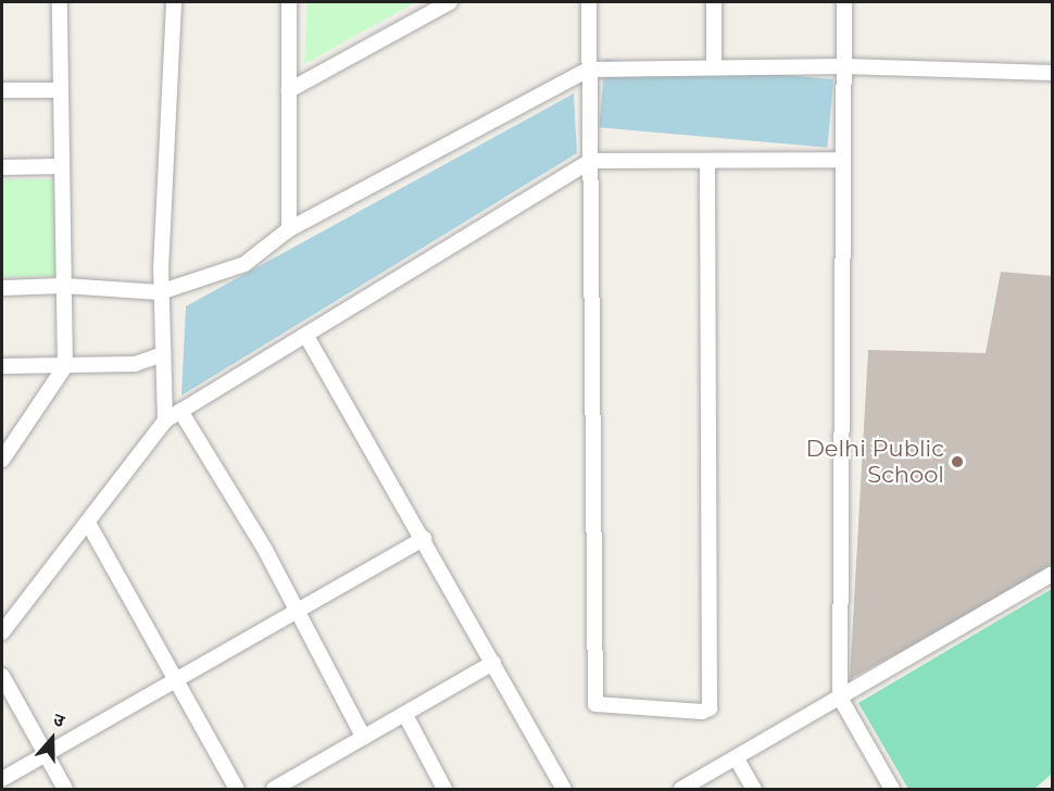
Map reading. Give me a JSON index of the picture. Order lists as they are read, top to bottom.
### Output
{
  "places": ["Delhi Public School"],
  "north": "top"
}
